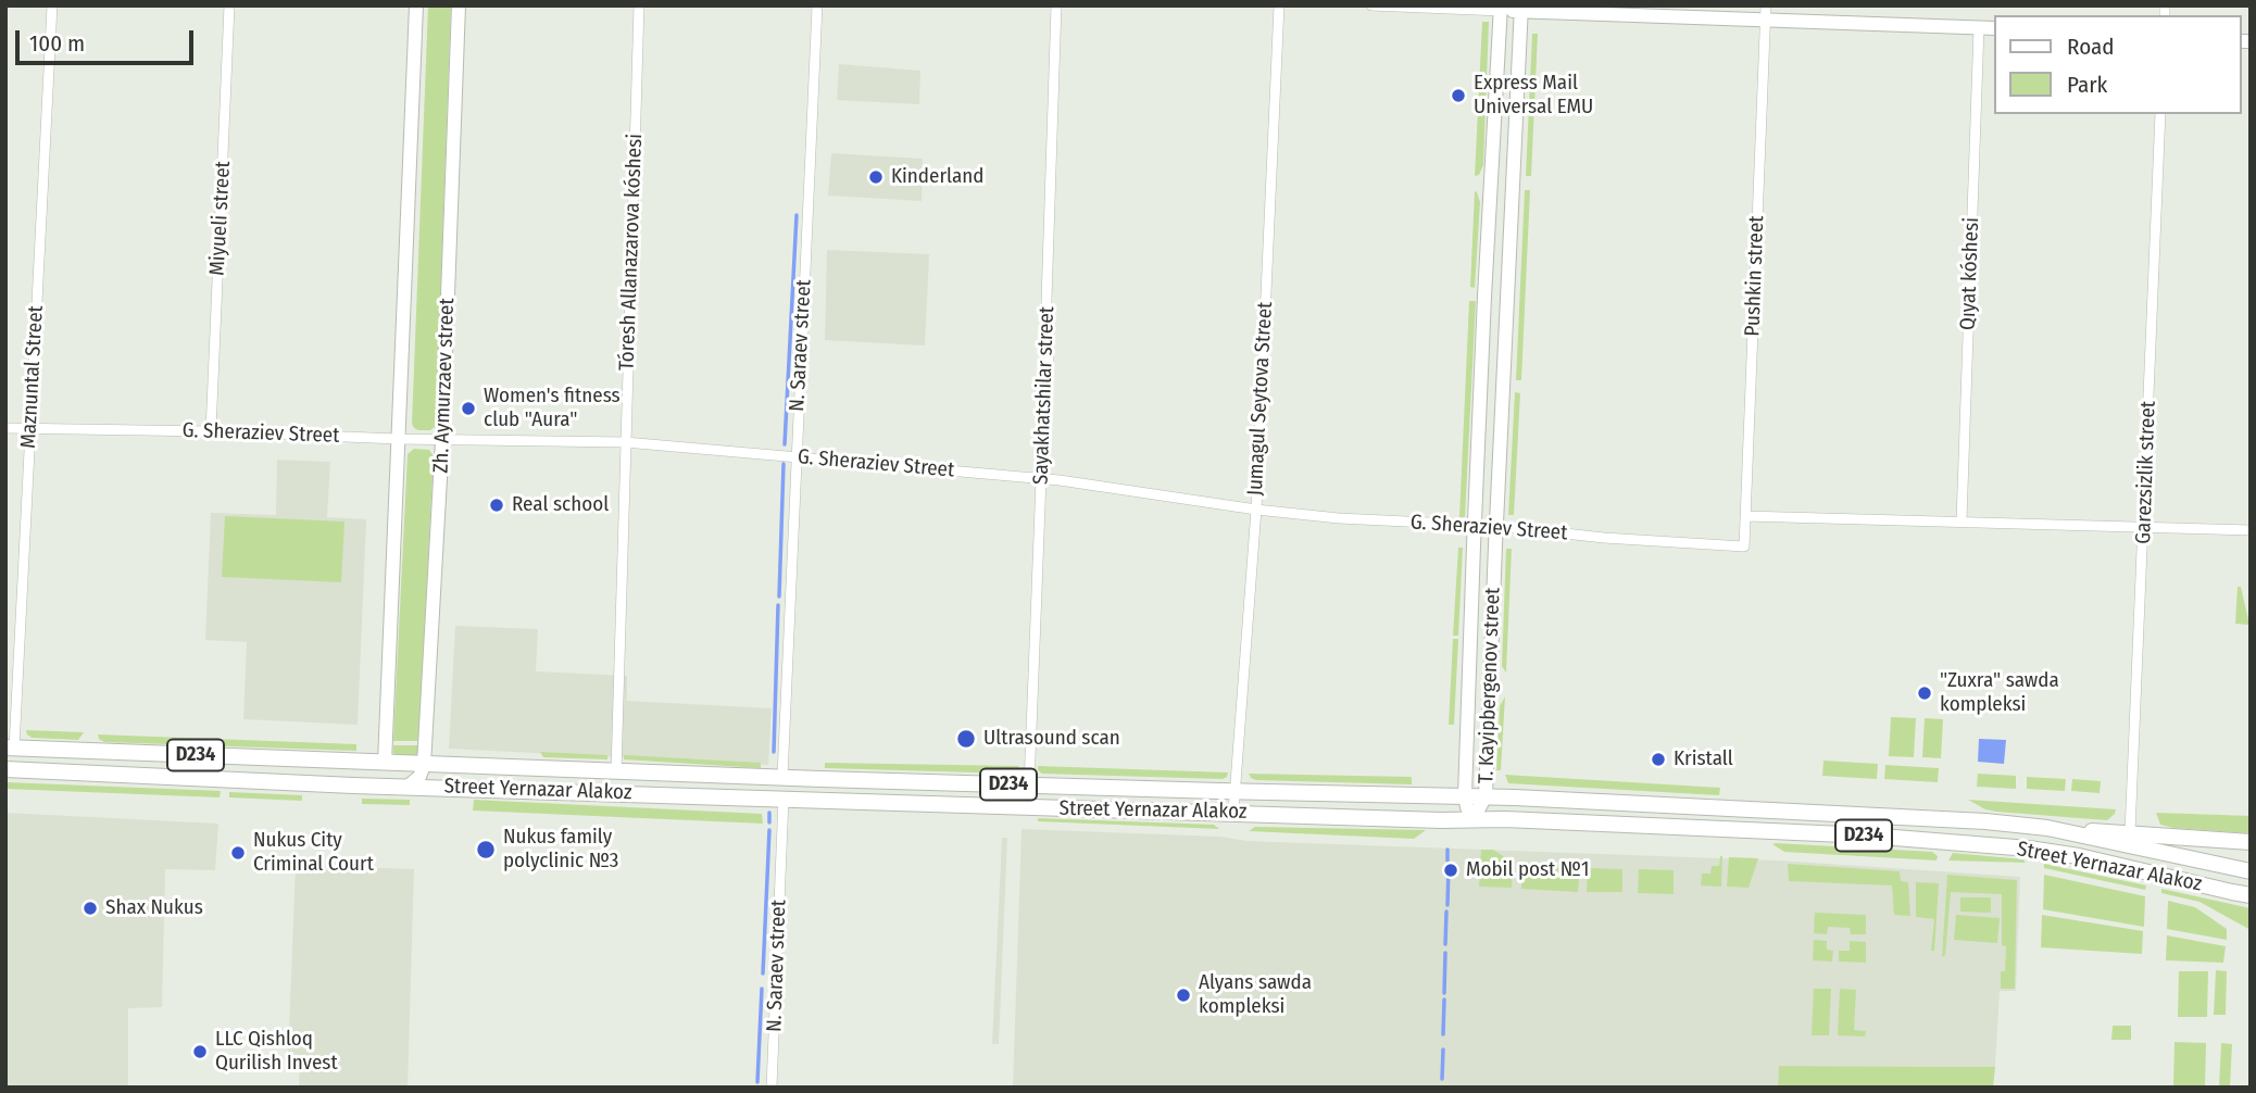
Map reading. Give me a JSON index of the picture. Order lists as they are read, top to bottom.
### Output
{
  "streets": {
    "main road": ["D234", "Street Yernazar Alakoz"],
    "street": [
      "Miyueli street",
      "Tóresh Allanazarova kóshesi",
      "Qıyat kóshesi",
      "Pushkin street",
      "N. Saraev street",
      "Maznuntal Street",
      "Zh. Aymurzaev street",
      "Sayakhatshilar street",
      "Jumagul Seytova Street",
      "G. Sheraziev Street",
      "Garezsizlik street",
      "T. Kayipbergenov street"
    ]
  },
  "crossings": [
    ["Miyueli street", "G. Sheraziev Street"],
    ["Tóresh Allanazarova kóshesi", "G. Sheraziev Street"],
    ["Tóresh Allanazarova kóshesi", "Street Yernazar Alakoz"],
    ["Pushkin street", "G. Sheraziev Street"],
    ["N. Saraev street", "G. Sheraziev Street"],
    ["N. Saraev street", "Street Yernazar Alakoz"],
    ["Maznuntal Street", "G. Sheraziev Street"],
    ["Maznuntal Street", "Street Yernazar Alakoz"],
    ["Zh. Aymurzaev street", "G. Sheraziev Street"],
    ["Zh. Aymurzaev street", "Street Yernazar Alakoz"],
    ["Sayakhatshilar street", "G. Sheraziev Street"],
    ["Sayakhatshilar street", "Street Yernazar Alakoz"],
    ["Jumagul Seytova Street", "G. Sheraziev Street"],
    ["Jumagul Seytova Street", "Street Yernazar Alakoz"],
    ["G. Sheraziev Street", "T. Kayipbergenov street"],
    ["T. Kayipbergenov street", "Street Yernazar Alakoz"]
  ],
  "places": [
    "Express Mail Universal EMU",
    "Kinderland",
    "Women's fitness club \"Aura\"",
    "Real school",
    "\"Zuxra\" sawda kompleksi",
    "Ultrasound scan",
    "Kristall",
    "Nukus family polyclinic №3",
    "Nukus City Criminal Court",
    "Mobil post №1",
    "Shax Nukus",
    "Alyans sawda kompleksi",
    "LLC Qishloq Qurilish Invest"
  ],
  "legend": ["Road", "Park"],
  "scale_bar": "100 m"
}
